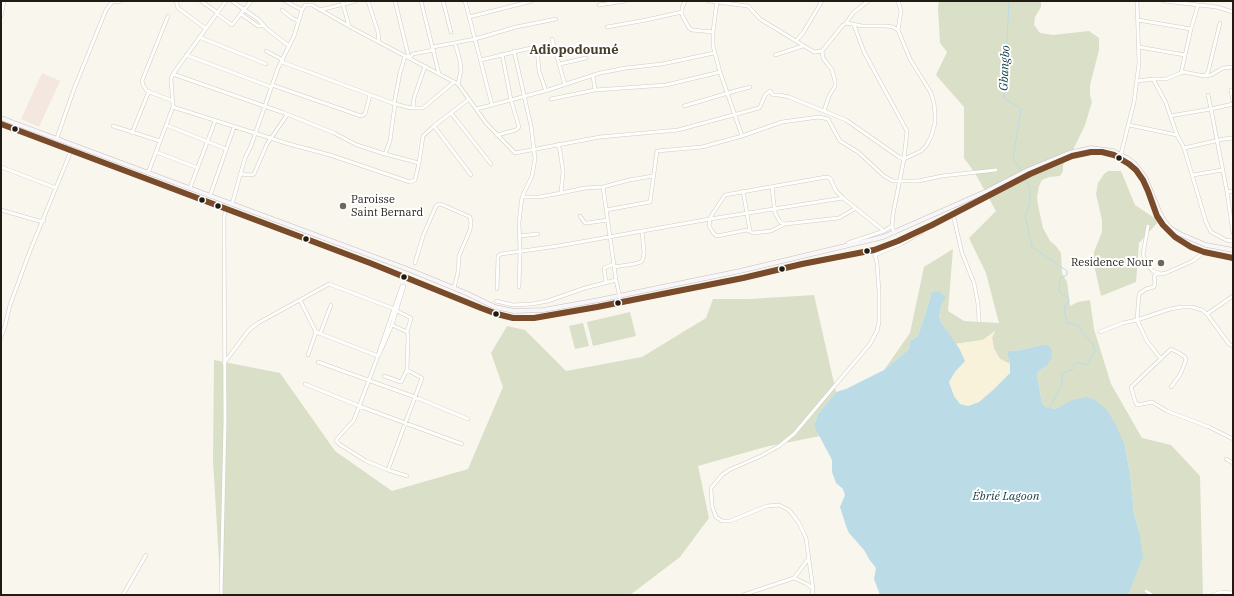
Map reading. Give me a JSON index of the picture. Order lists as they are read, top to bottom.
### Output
{
  "districts": ["Adiopodoumé"],
  "water": ["Gbangbo", "Ébrié Lagoon"],
  "places": ["Paroisse Saint Bernard", "Residence Nour"]
}
